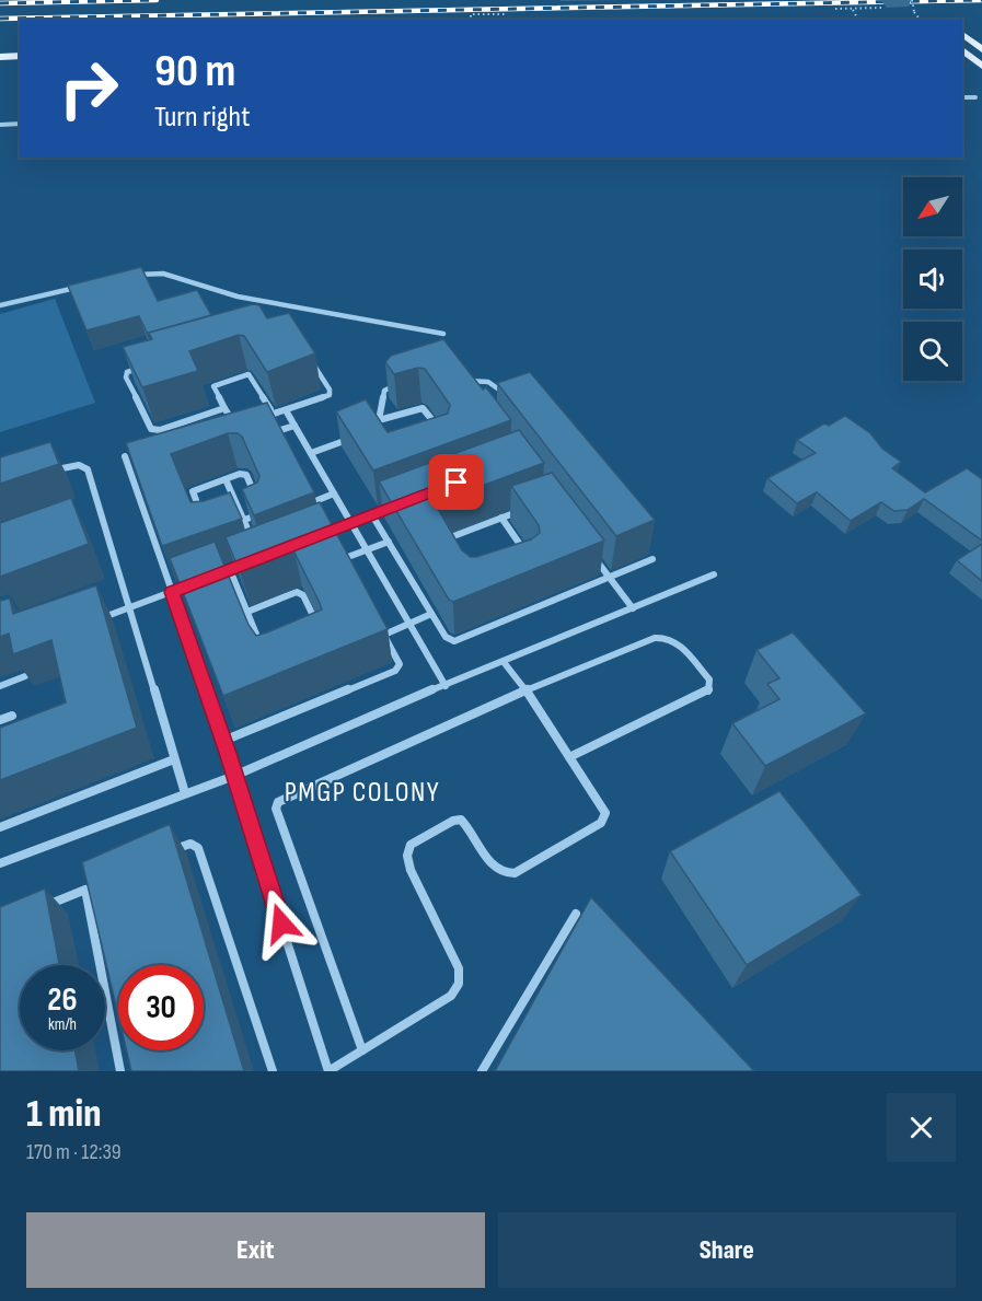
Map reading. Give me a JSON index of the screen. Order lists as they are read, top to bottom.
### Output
{
  "districts": ["PMGP COLONY"],
  "north": "bottom left",
  "page": {
    "turn": ["90 m", "Turn right"],
    "speed": "26 km/h",
    "limit": "30",
    "heading": ["1 min", "170 m · 12:39"],
    "buttons": ["Exit", "Share"]
  }
}
